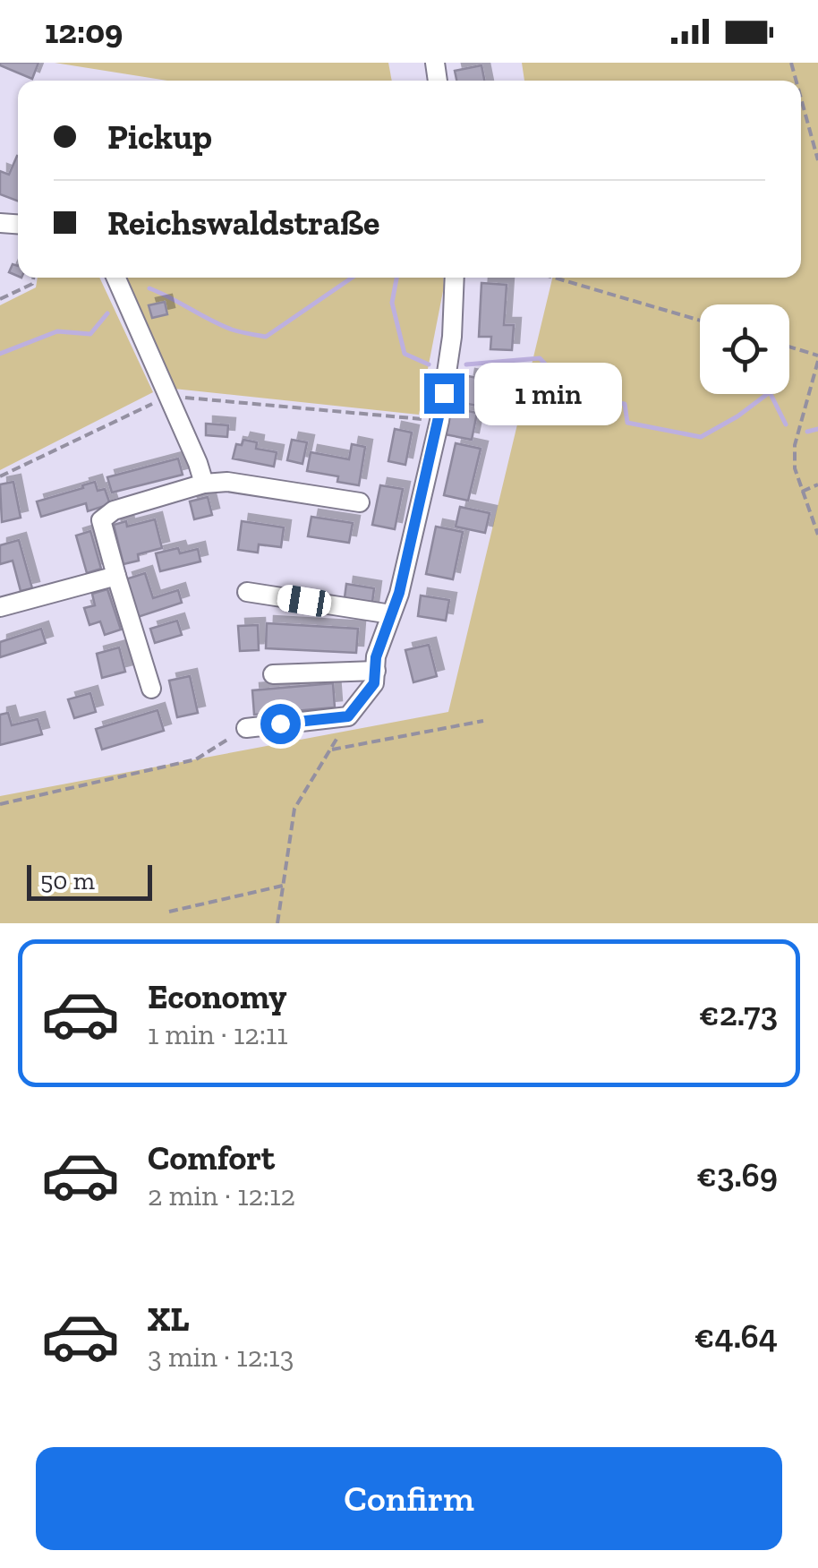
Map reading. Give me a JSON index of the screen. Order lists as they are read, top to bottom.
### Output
{
  "scale_bar": "50 m",
  "page": {
    "status": "12:09",
    "banner": ["Pickup", "Reichswaldstraße"],
    "bubble": "1 min",
    "scale": "50 m",
    "list": [
      {
        "name": "Economy",
        "note": "1 min · 12:11",
        "value": "€2.73"
      },
      {
        "name": "Comfort",
        "note": "2 min · 12:12",
        "value": "€3.69"
      },
      {
        "name": "XL",
        "note": "3 min · 12:13",
        "value": "€4.64"
      }
    ],
    "buttons": "Confirm"
  }
}
